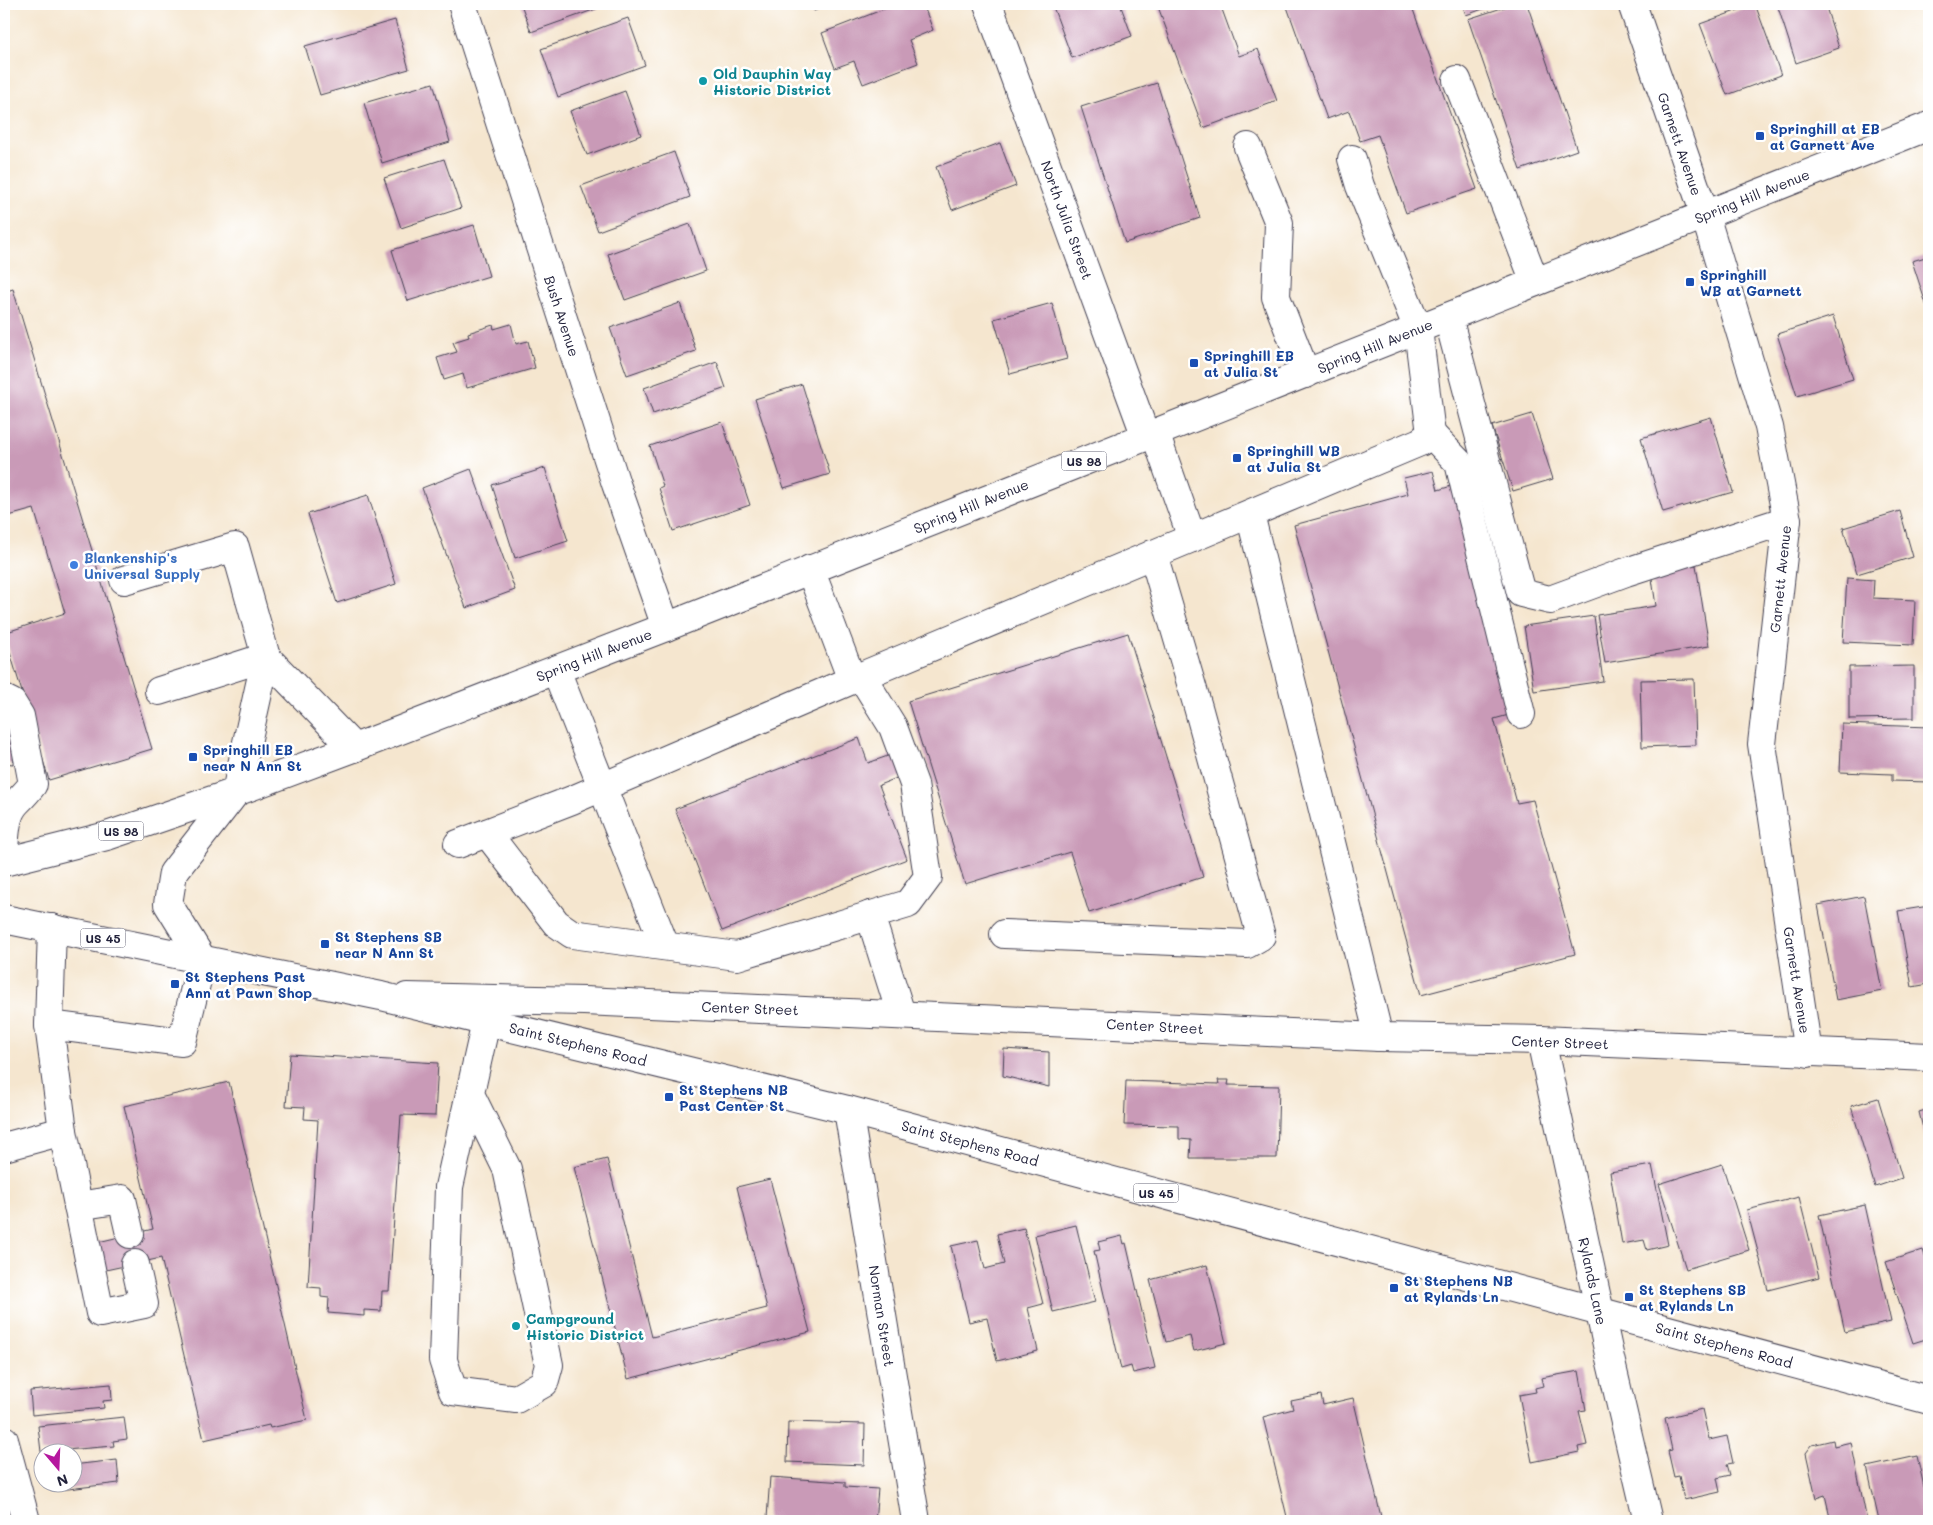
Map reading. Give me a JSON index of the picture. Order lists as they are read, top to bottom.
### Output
{
  "streets": {
    "street": [
      "Garnett Avenue",
      "Spring Hill Avenue",
      "North Julia Street",
      "Bush Avenue",
      "US 98",
      "US 45",
      "Center Street",
      "Saint Stephens Road",
      "Rylands Lane",
      "Norman Street"
    ]
  },
  "crossings": [
    ["Garnett Avenue", "Spring Hill Avenue"],
    ["Garnett Avenue", "Center Street"],
    ["Spring Hill Avenue", "North Julia Street"],
    ["Spring Hill Avenue", "Bush Avenue"],
    ["Center Street", "Saint Stephens Road"],
    ["Center Street", "Rylands Lane"],
    ["Saint Stephens Road", "Rylands Lane"],
    ["Saint Stephens Road", "Norman Street"]
  ],
  "places": {
    "other": ["Old Dauphin Way Historic District", "Blankenship's Universal Supply", "Campground Historic District"],
    "transit": [
      "Springhill at EB at Garnett Ave",
      "Springhill WB at Garnett",
      "Springhill EB at Julia St",
      "Springhill WB at Julia St",
      "Springhill EB near N Ann St",
      "St Stephens SB near N Ann St",
      "St Stephens Past Ann at Pawn Shop",
      "St Stephens NB Past Center St",
      "St Stephens NB at Rylands Ln",
      "St Stephens SB at Rylands Ln"
    ]
  },
  "north": "bottom"
}
